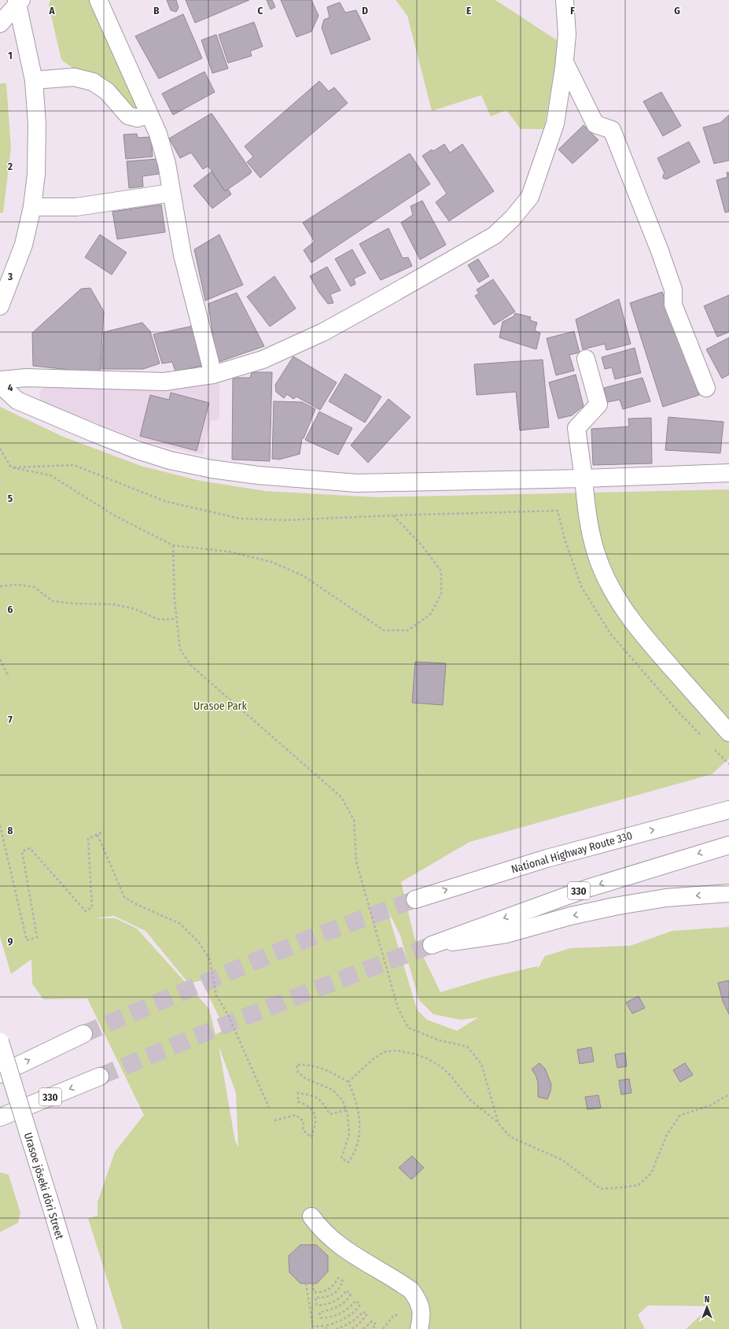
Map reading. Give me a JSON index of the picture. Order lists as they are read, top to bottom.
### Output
{
  "streets": {
    "main road": ["National Highway Route 330", "330", "Urasoe jōseki dōri Street"]
  },
  "one_way": ["National Highway Route 330"],
  "parks": ["Urasoe Park"],
  "north": "top",
  "grid": {
    "columns": [
      "A",
      "B",
      "C",
      "D",
      "E",
      "F",
      "G"
    ],
    "rows": [
      "1",
      "2",
      "3",
      "4",
      "5",
      "6",
      "7",
      "8",
      "9"
    ]
  }
}
